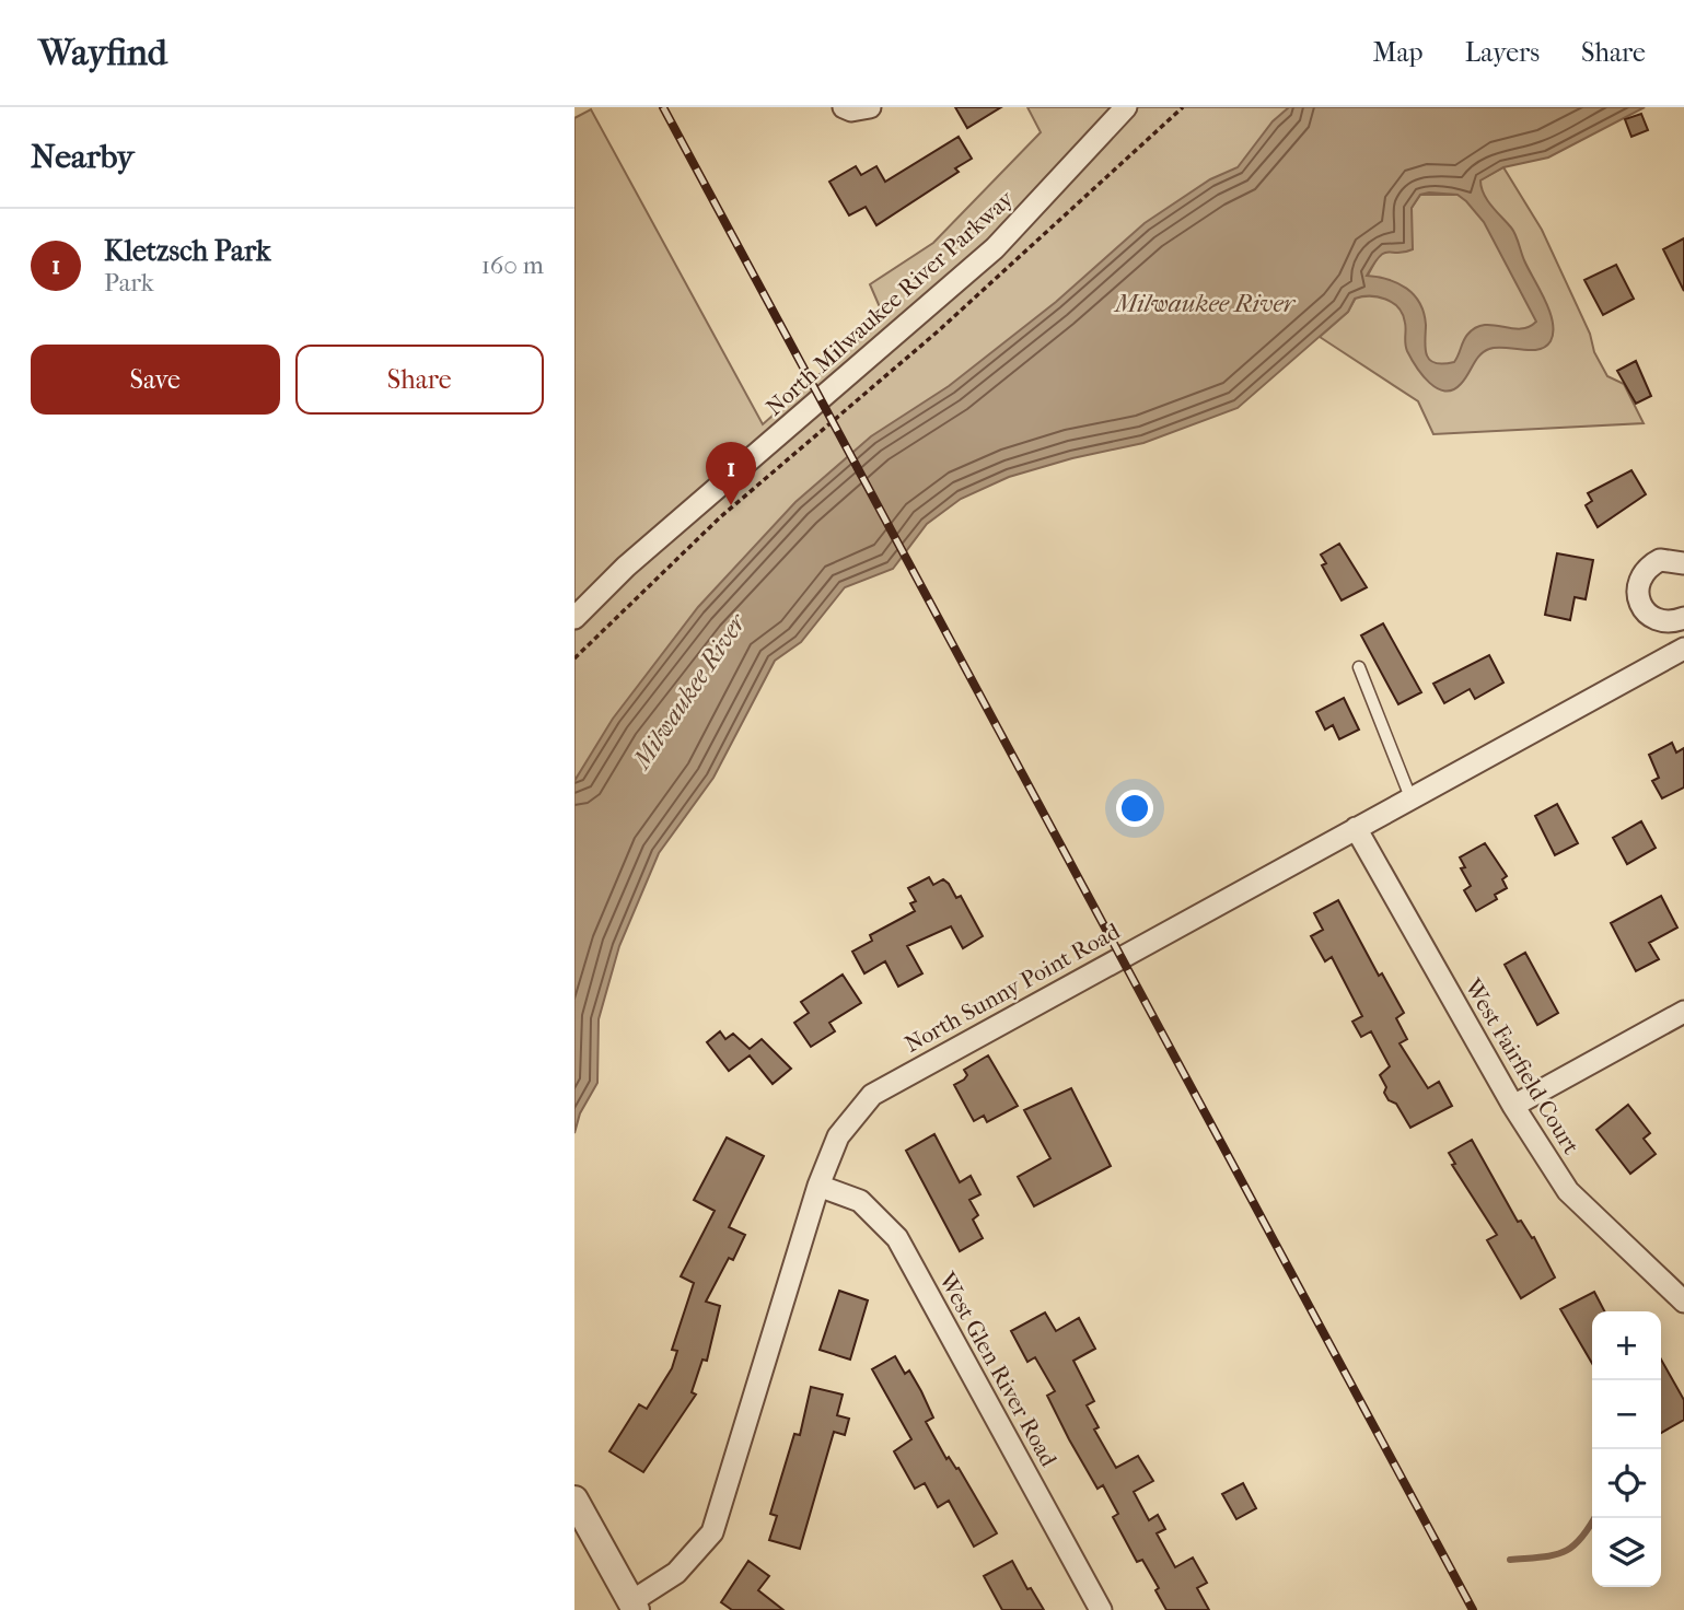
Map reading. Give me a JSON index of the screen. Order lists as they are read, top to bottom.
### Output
{
  "streets": {
    "street": [
      "North Milwaukee River Parkway",
      "North Sunny Point Road",
      "West Fairfield Court",
      "West Glen River Road"
    ]
  },
  "crossings": [
    ["North Sunny Point Road", "West Fairfield Court"],
    ["North Sunny Point Road", "West Glen River Road"]
  ],
  "water": ["Milwaukee River"],
  "page": {
    "header": "Wayfind",
    "nav": ["Map", "Layers", "Share"],
    "heading": "Nearby",
    "list": [
      {
        "mark": "1",
        "name": "Kletzsch Park",
        "note": "Park",
        "value": "160 m"
      }
    ],
    "buttons": ["Save", "Share"],
    "pins": "1",
    "map_buttons": ["+", "−"]
  }
}
